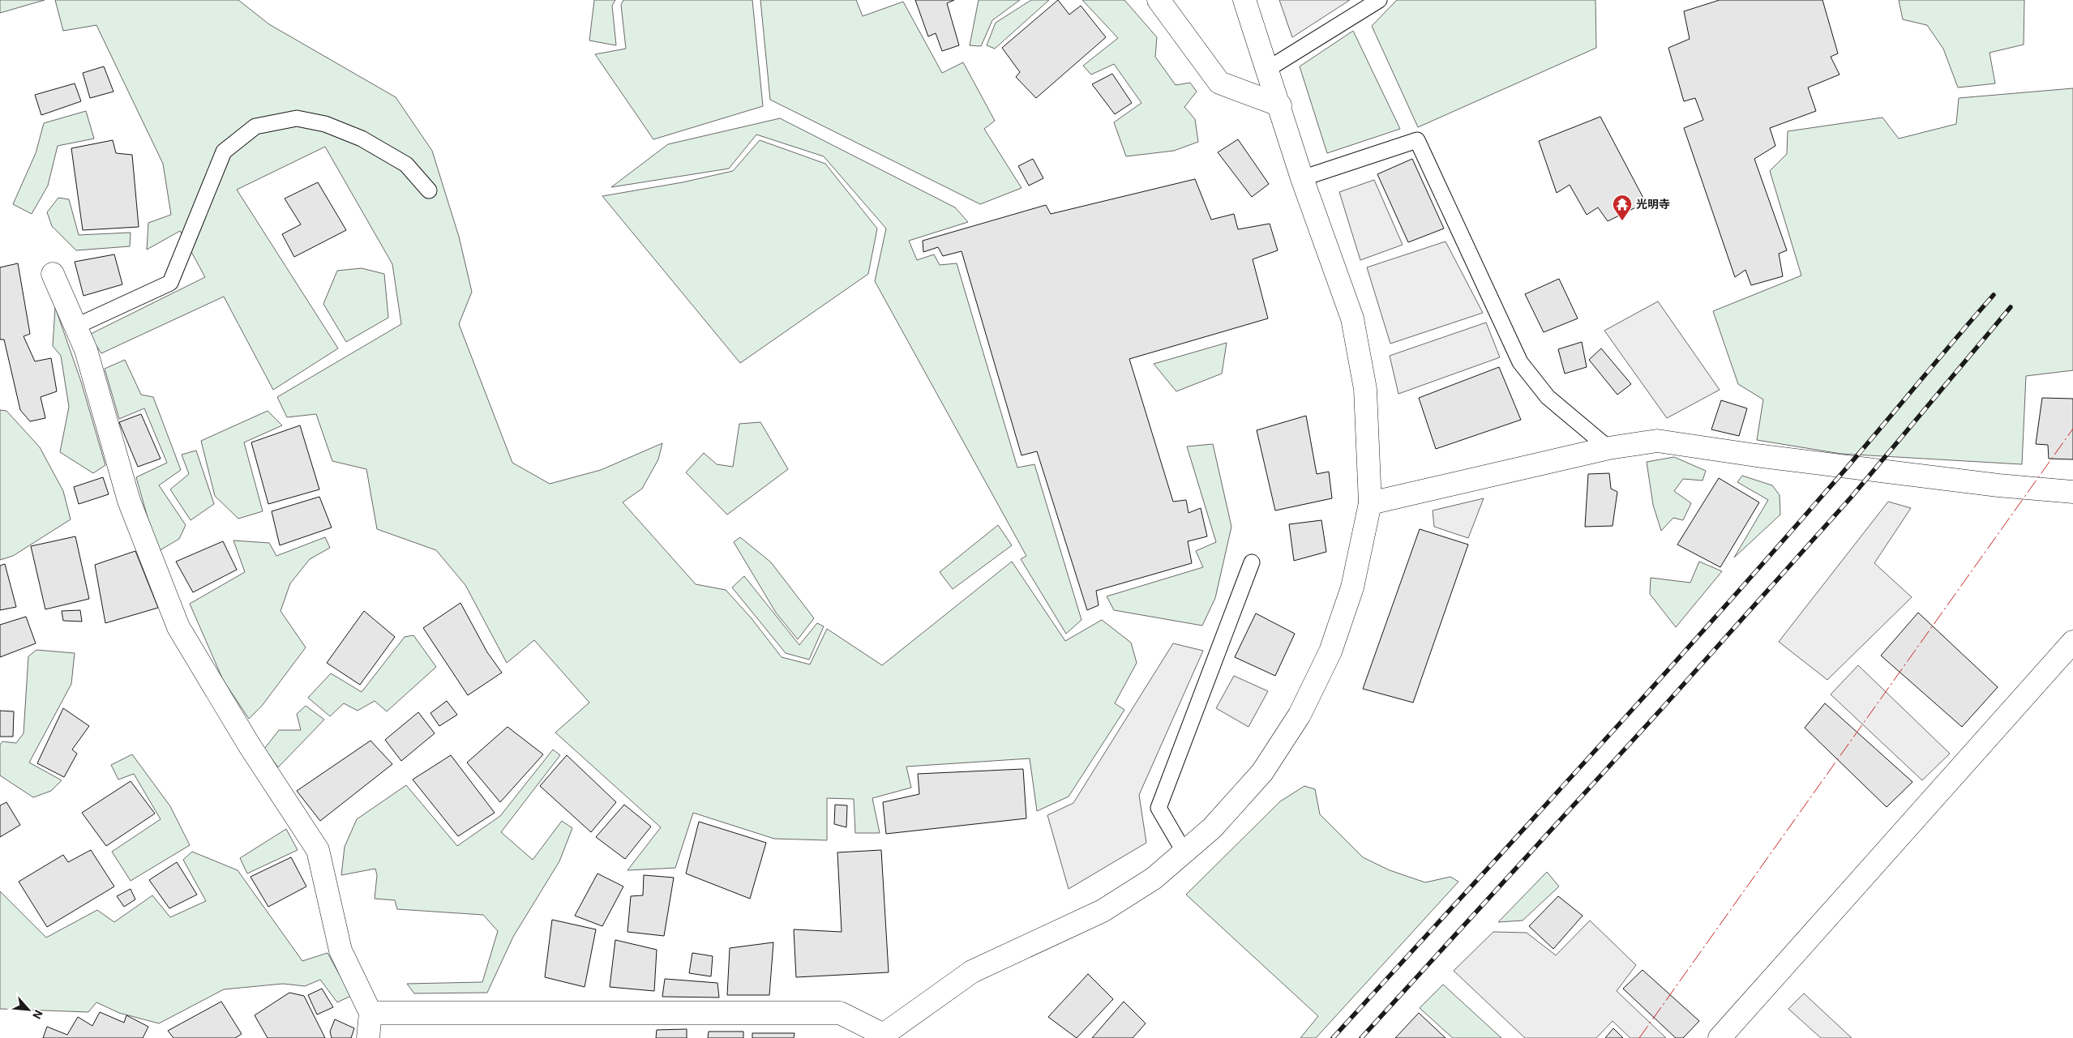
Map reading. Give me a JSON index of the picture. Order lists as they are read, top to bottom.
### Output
{
  "places": {
    "temple": ["光明寺"]
  },
  "north": "bottom right"
}
